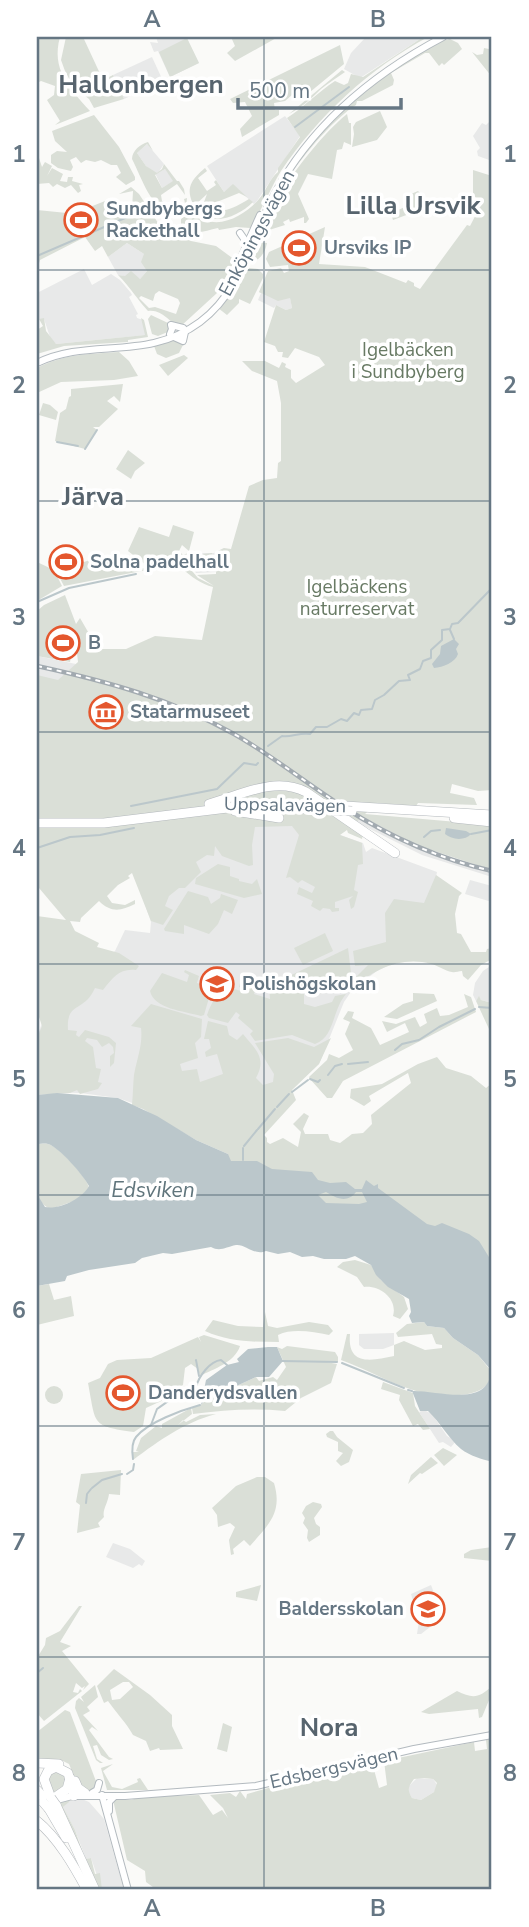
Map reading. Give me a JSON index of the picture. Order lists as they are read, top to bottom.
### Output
{
  "streets": {
    "highway": ["Uppsalavägen"],
    "main road": ["Enköpingsvägen", "Edsbergsvägen"]
  },
  "districts": [
    "Hallonbergen",
    "Lilla Ursvik",
    "Järva",
    "Nora"
  ],
  "water": ["Edsviken"],
  "parks": ["Igelbäcken i Sundbyberg", "Igelbäckens naturreservat"],
  "places": {
    "sports": [
      "Sundbybergs Rackethall",
      "Ursviks IP",
      "Solna padelhall",
      "B",
      "Danderydsvallen"
    ],
    "museum": ["Statarmuseet"],
    "school or university": ["Polishögskolan", "Baldersskolan"]
  },
  "scale_bar": "500 m",
  "grid": {
    "columns": ["A", "B"],
    "rows": [
      "1",
      "2",
      "3",
      "4",
      "5",
      "6",
      "7",
      "8"
    ]
  }
}
